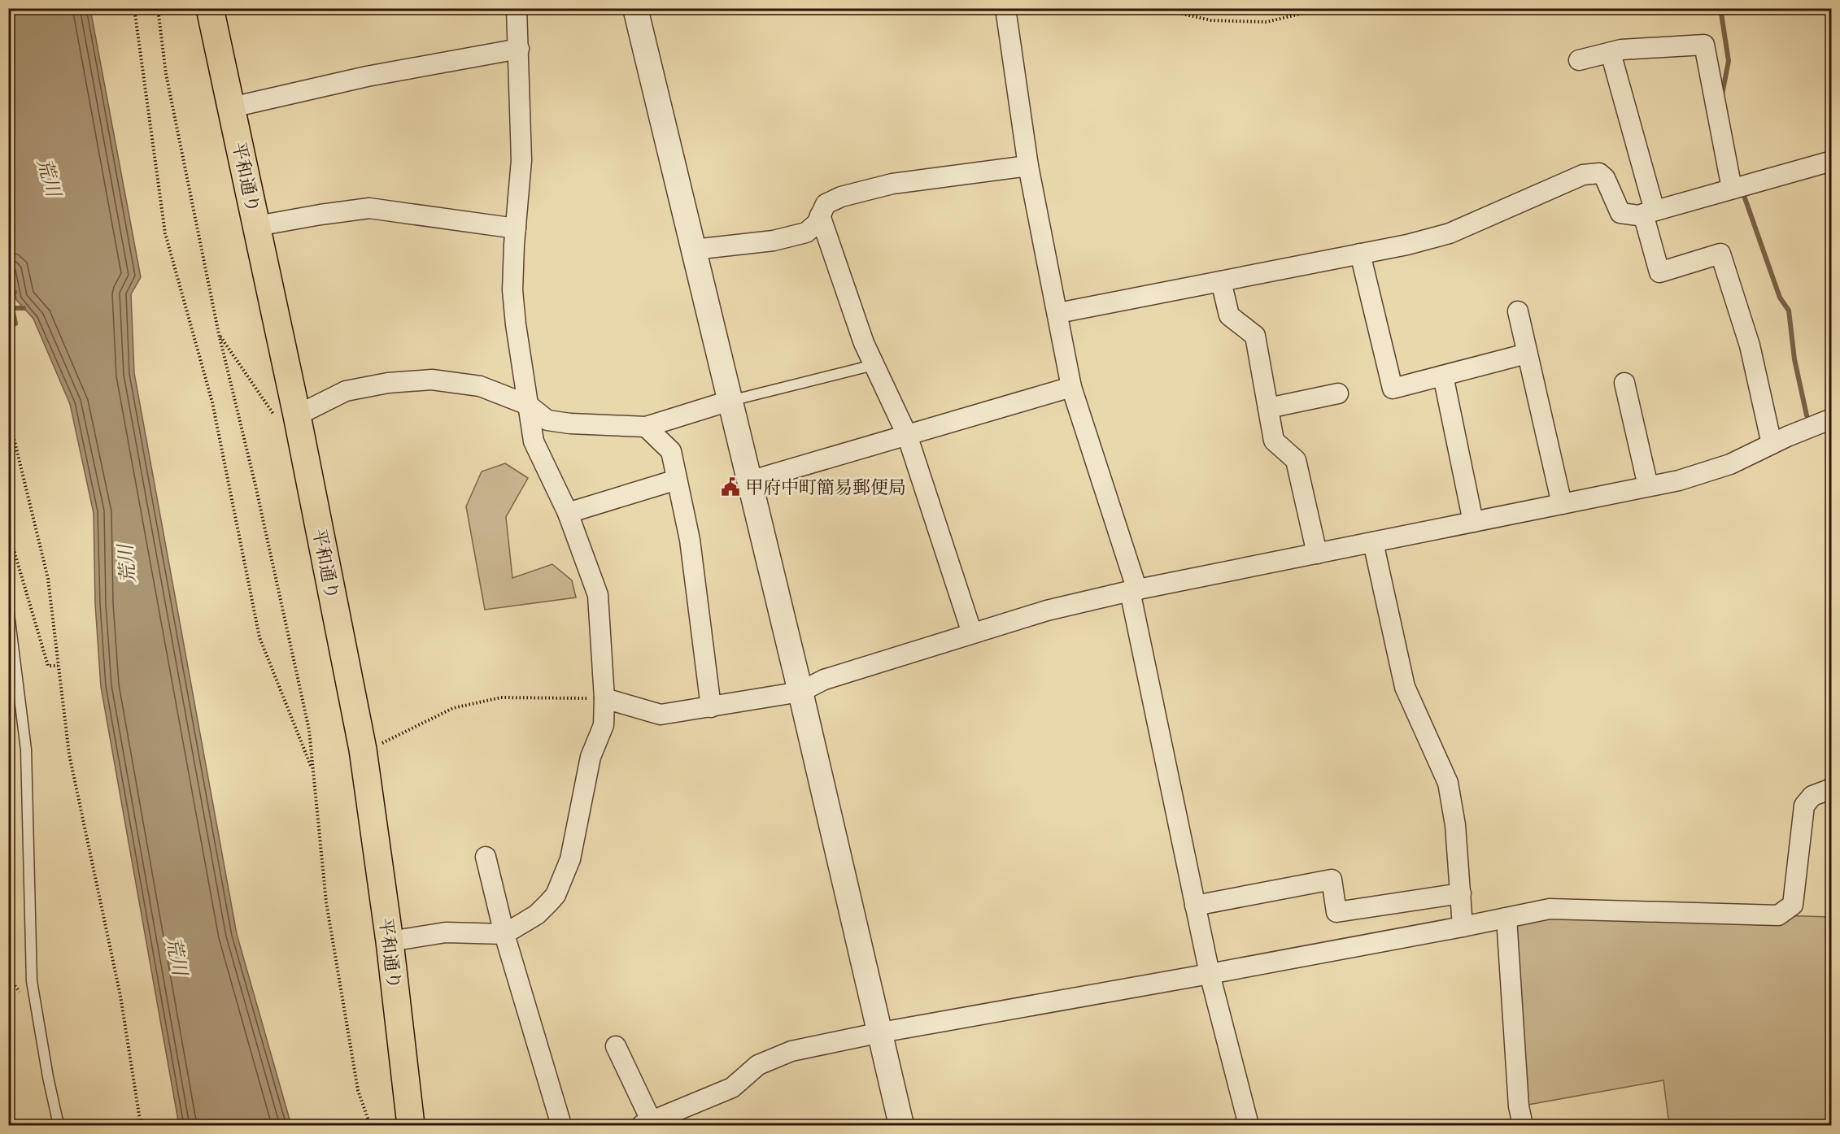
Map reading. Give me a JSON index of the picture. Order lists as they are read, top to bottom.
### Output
{
  "streets": {
    "highway": ["平和通り"]
  },
  "water": ["荒川"],
  "places": {
    "public building": ["甲府中町簡易郵便局"]
  }
}
